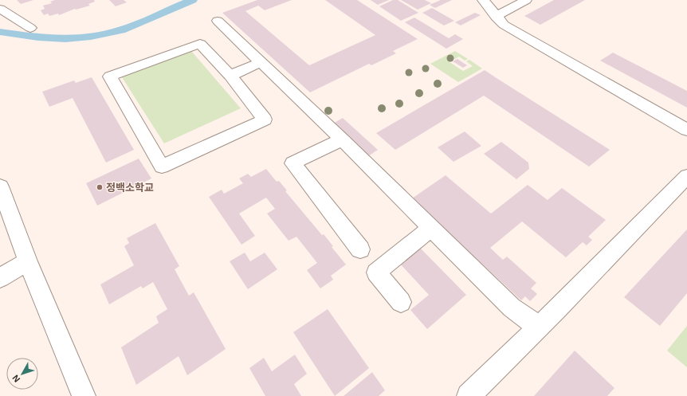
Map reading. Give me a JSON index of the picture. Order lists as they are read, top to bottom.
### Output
{
  "places": ["정백소학교"],
  "north": "bottom left"
}
